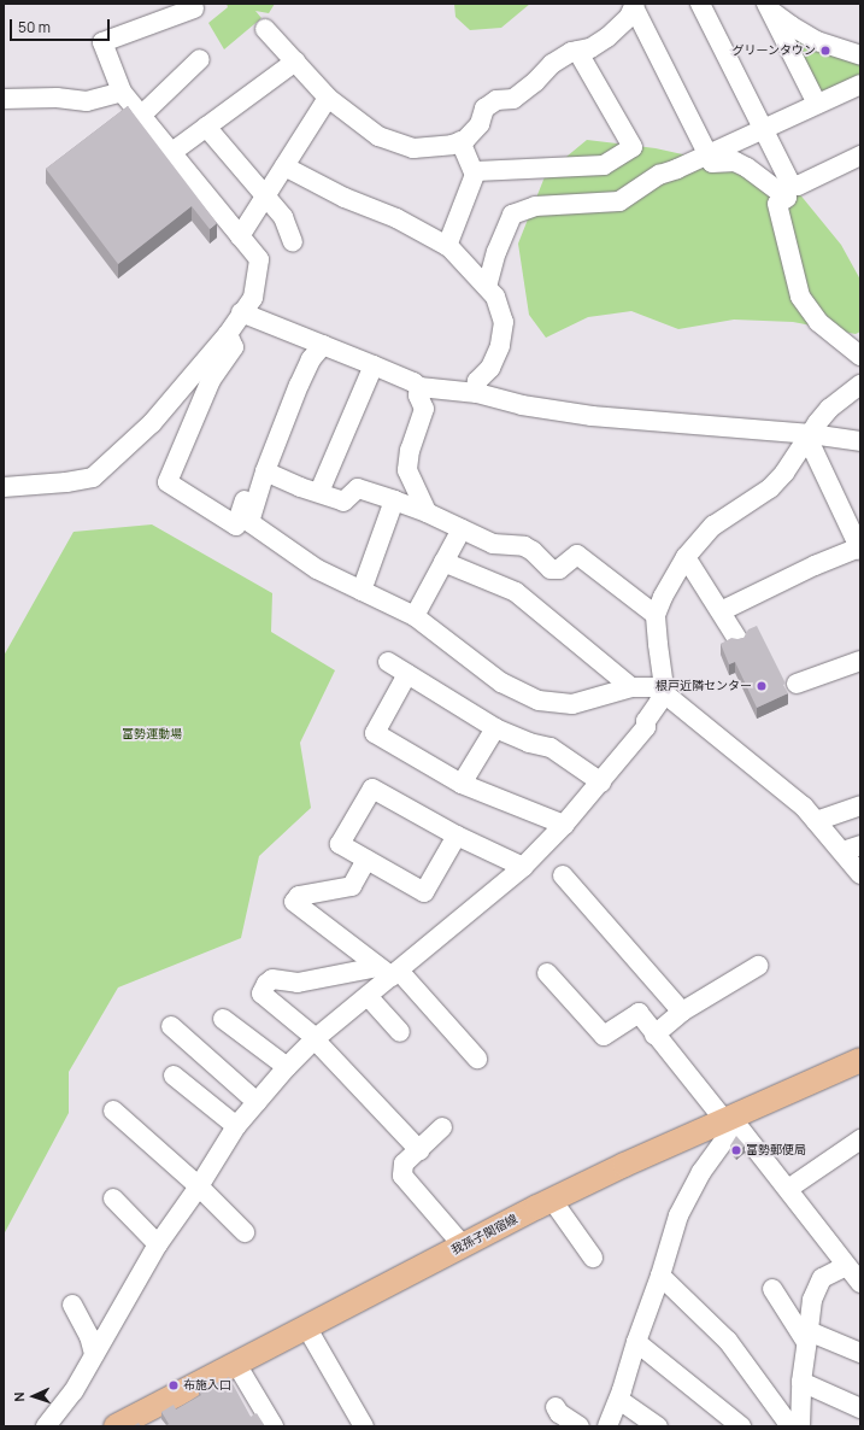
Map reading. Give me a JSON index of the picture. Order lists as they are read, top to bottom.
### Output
{
  "streets": {
    "main road": ["我孫子関宿線"]
  },
  "parks": ["富勢運動場"],
  "places": [
    "グリーンタウン",
    "根戸近隣センター",
    "富勢郵便局",
    "布施入口"
  ],
  "scale_bar": "50 m",
  "north": "left"
}
